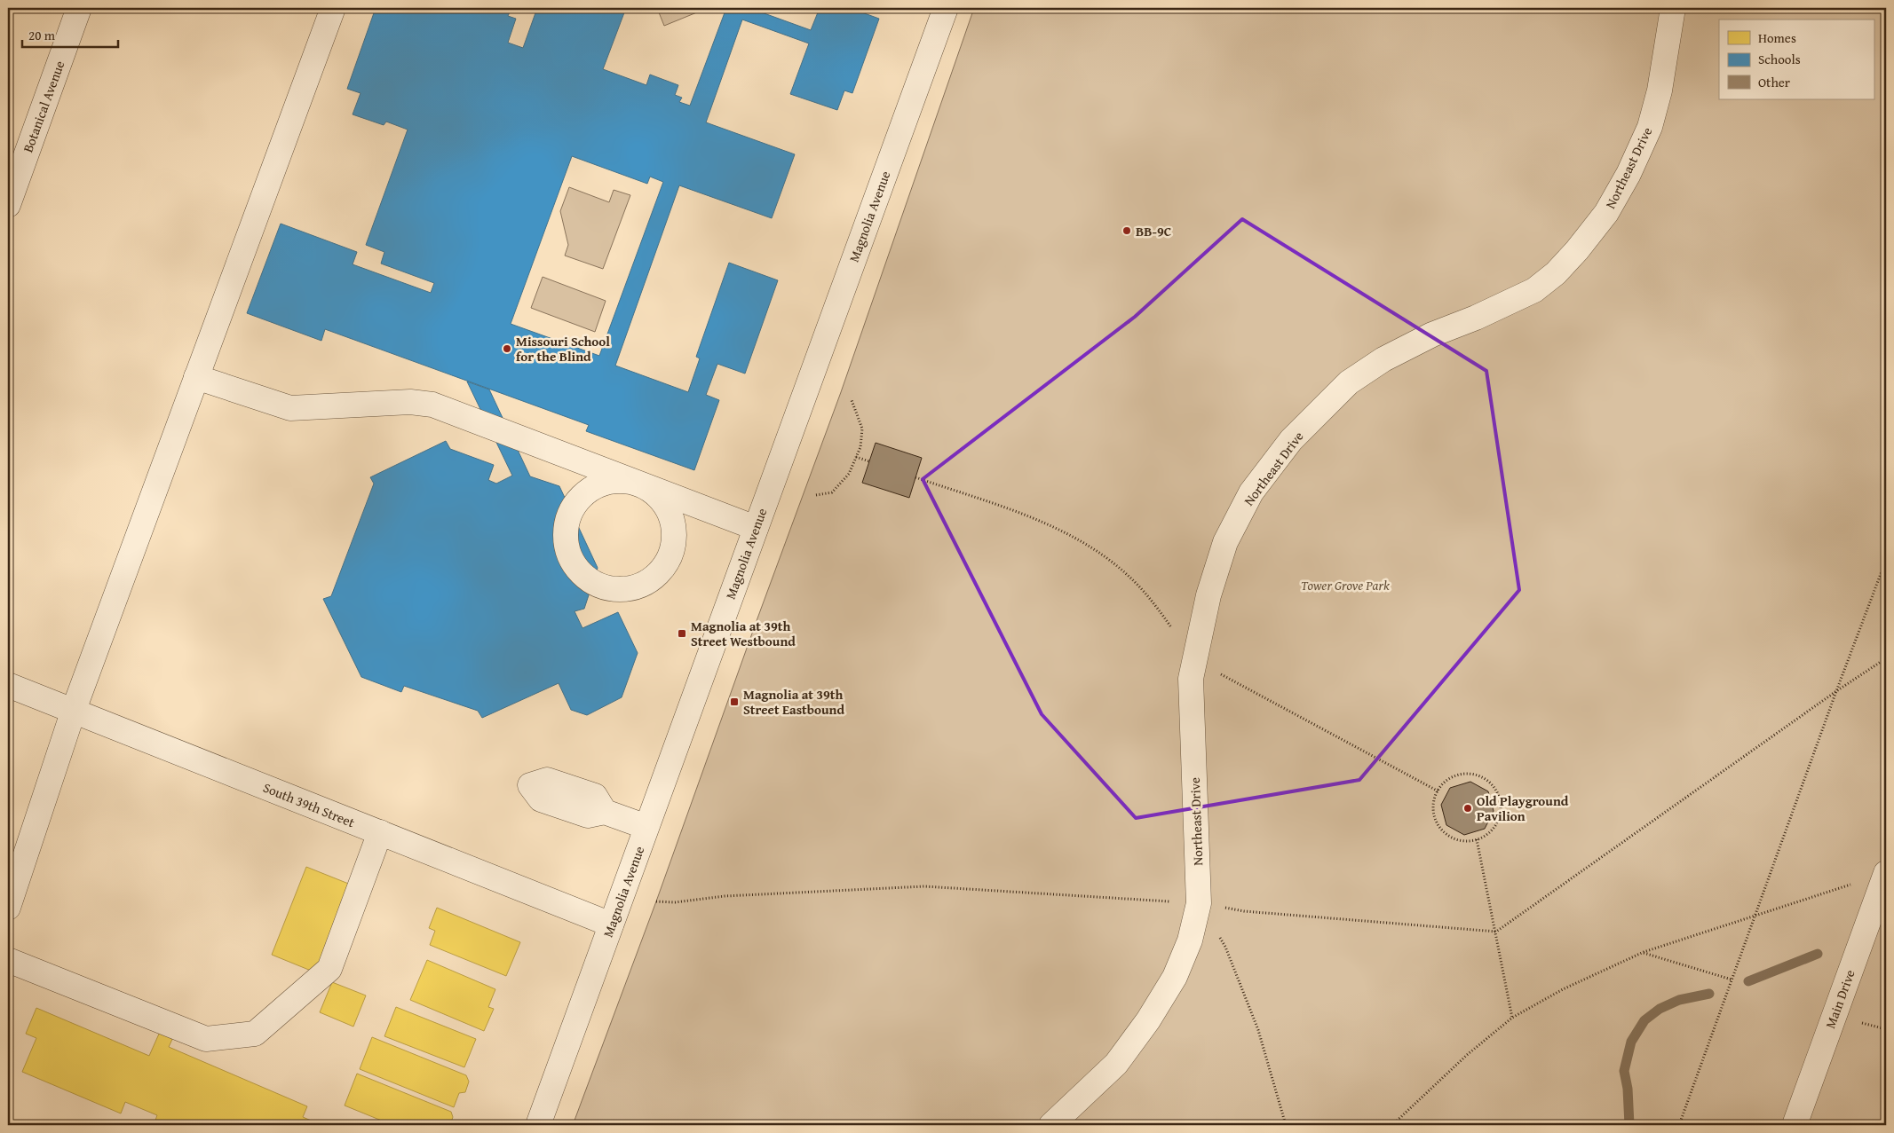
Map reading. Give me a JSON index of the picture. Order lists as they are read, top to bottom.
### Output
{
  "streets": {
    "street": [
      "Botanical Avenue",
      "Northeast Drive",
      "Magnolia Avenue",
      "South 39th Street",
      "Main Drive"
    ]
  },
  "crossings": [
    ["Magnolia Avenue", "South 39th Street"]
  ],
  "parks": ["Tower Grove Park"],
  "places": {
    "other": ["BB-9C", "Missouri School for the Blind", "Old Playground Pavilion"],
    "transit": ["Magnolia at 39th Street Westbound", "Magnolia at 39th Street Eastbound"]
  },
  "legend": ["Homes", "Schools", "Other"],
  "scale_bar": "20 m"
}
